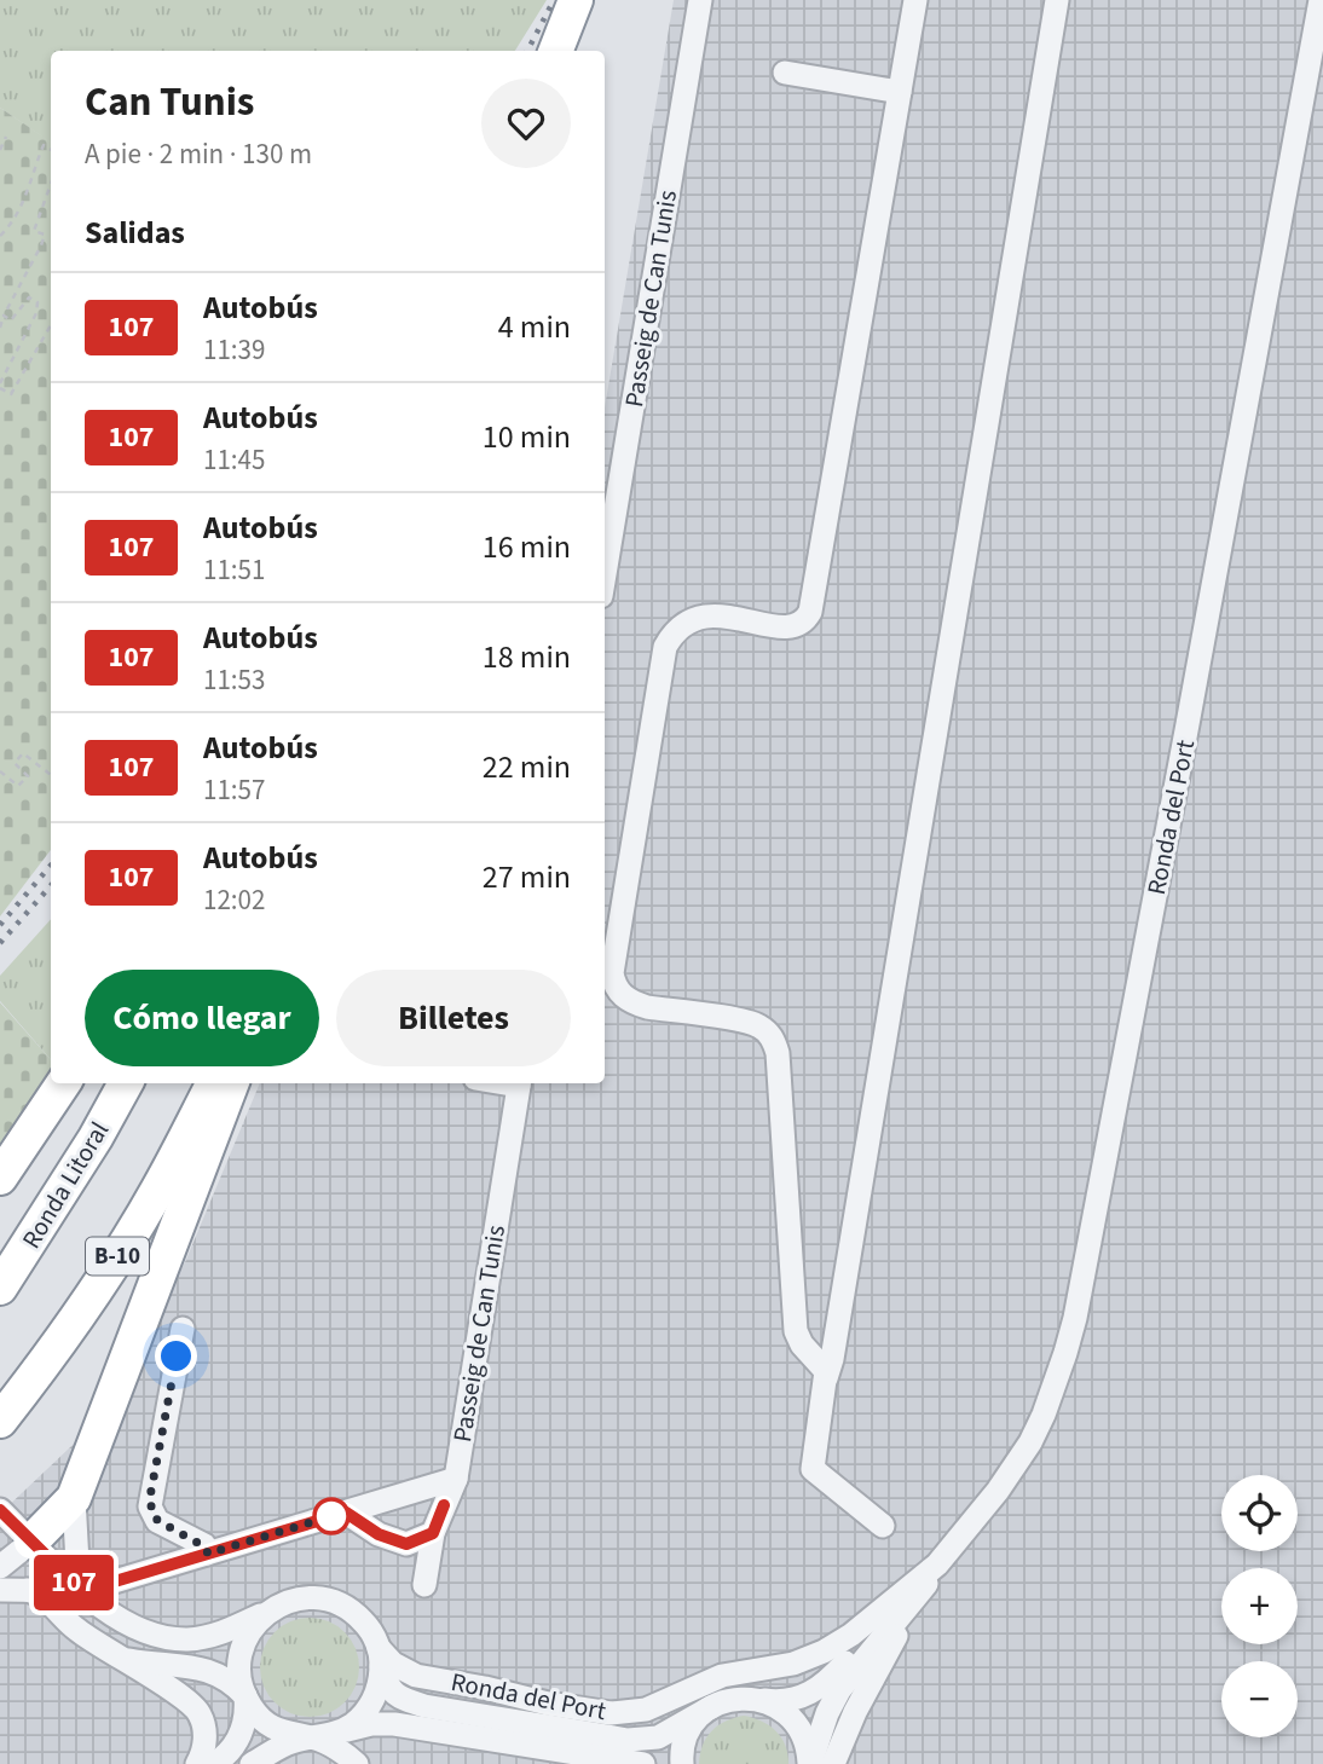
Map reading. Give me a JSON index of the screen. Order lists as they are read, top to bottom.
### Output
{
  "streets": {
    "highway": ["Ronda Litoral", "B-10"],
    "street": ["Passeig de Can Tunis", "Ronda del Port"]
  },
  "lines": ["bus line 107"],
  "page": {
    "on_map": "107",
    "heading": [
      ["Can Tunis", "A pie · 2 min · 130 m"],
      "Salidas"
    ],
    "list": [
      {
        "mark": "107",
        "name": "Autobús",
        "note": "11:39",
        "value": "4 min"
      },
      {
        "mark": "107",
        "name": "Autobús",
        "note": "11:45",
        "value": "10 min"
      },
      {
        "mark": "107",
        "name": "Autobús",
        "note": "11:51",
        "value": "16 min"
      },
      {
        "mark": "107",
        "name": "Autobús",
        "note": "11:53",
        "value": "18 min"
      },
      {
        "mark": "107",
        "name": "Autobús",
        "note": "11:57",
        "value": "22 min"
      },
      {
        "mark": "107",
        "name": "Autobús",
        "note": "12:02",
        "value": "27 min"
      }
    ],
    "buttons": ["Cómo llegar", "Billetes"],
    "map_buttons": ["+", "−"]
  }
}
